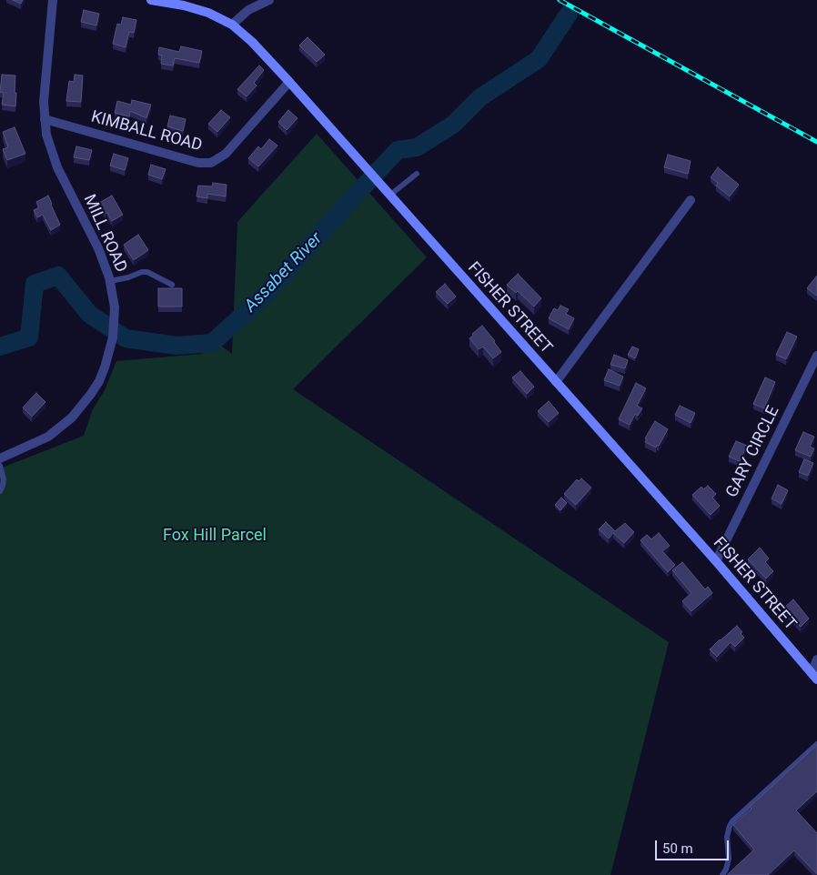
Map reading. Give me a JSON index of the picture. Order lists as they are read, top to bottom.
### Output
{
  "streets": {
    "main road": ["FISHER STREET"],
    "street": ["KIMBALL ROAD", "MILL ROAD", "GARY CIRCLE"]
  },
  "crossings": [
    ["KIMBALL ROAD", "MILL ROAD"],
    ["KIMBALL ROAD", "FISHER STREET"],
    ["FISHER STREET", "GARY CIRCLE"]
  ],
  "water": ["Assabet River"],
  "parks": ["Fox Hill Parcel"],
  "scale_bar": "50 m"
}
